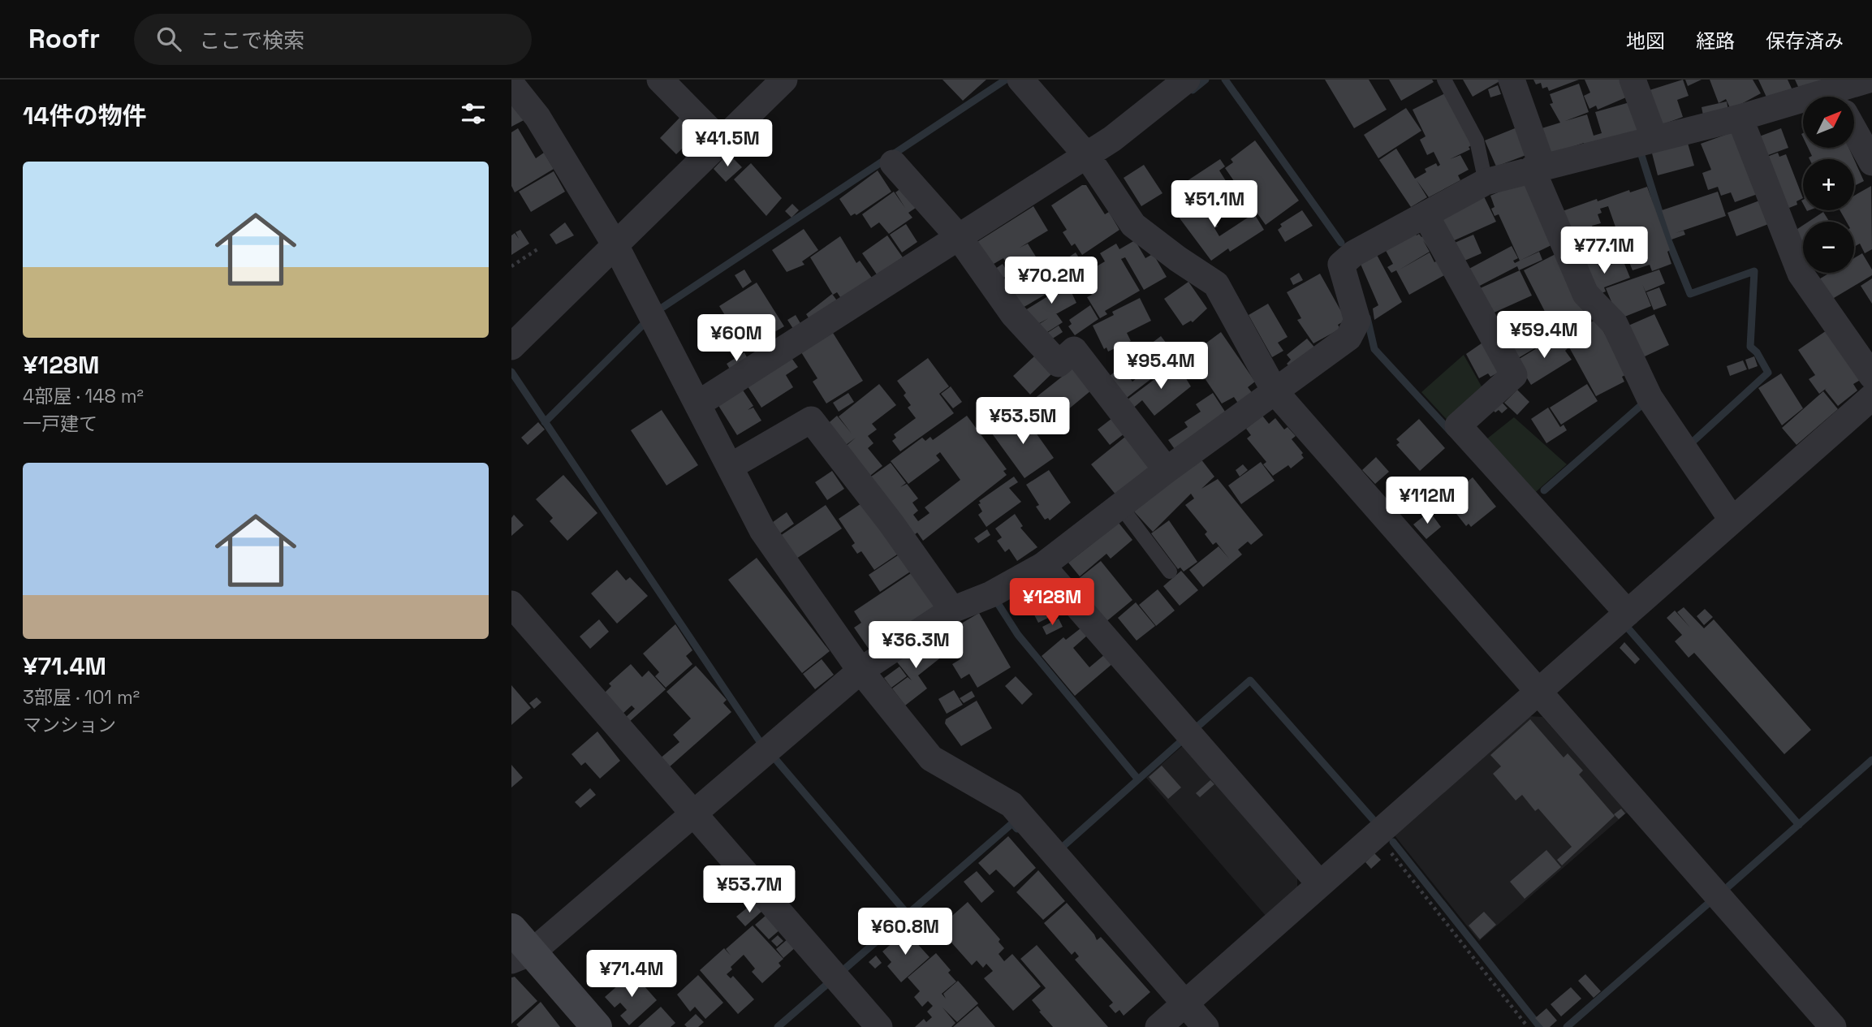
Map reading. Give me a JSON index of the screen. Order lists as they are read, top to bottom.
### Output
{
  "north": "top right",
  "page": {
    "header": "Roofr",
    "search": "ここで検索",
    "nav": ["地図", "経路", "保存済み"],
    "heading": "14件の物件",
    "map_buttons": ["+", "−"],
    "price": [
      "¥41.5M",
      "¥51.1M",
      "¥77.1M",
      "¥70.2M",
      "¥59.4M",
      "¥60M",
      "¥95.4M",
      "¥53.5M",
      "¥112M",
      "¥128M",
      "¥36.3M",
      "¥53.7M",
      "¥60.8M",
      "¥71.4M"
    ],
    "list": [
      {
        "name": "¥128M",
        "note": "4部屋 · 148 m² · 一戸建て"
      },
      {
        "name": "¥71.4M",
        "note": "3部屋 · 101 m² · マンション"
      }
    ]
  }
}
